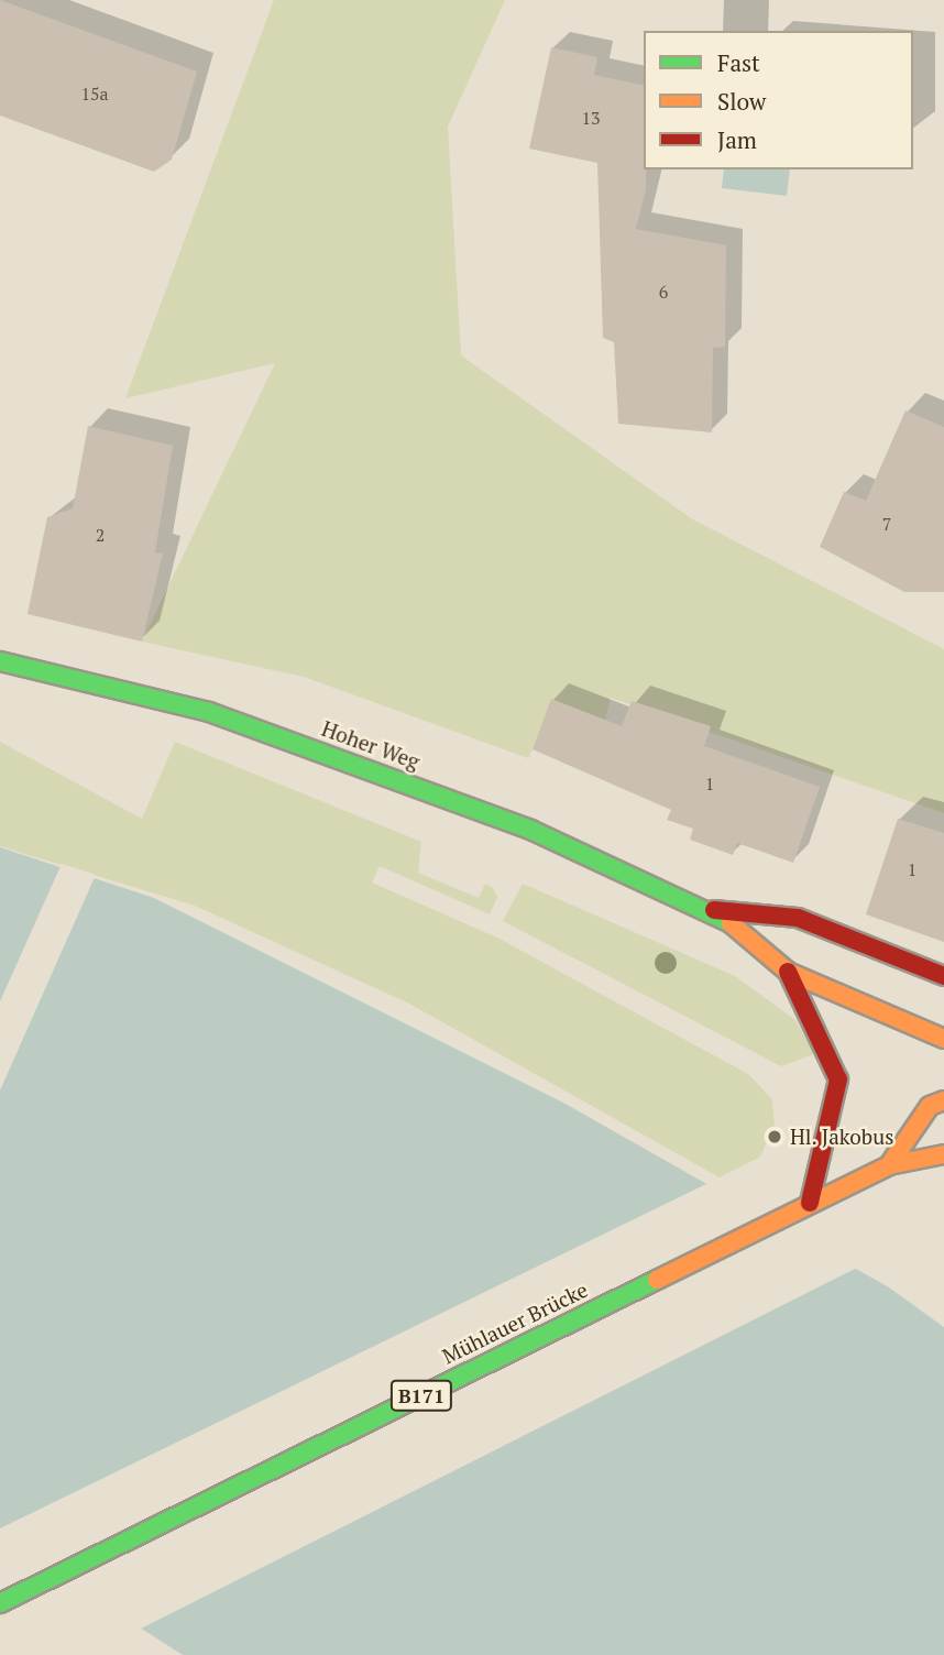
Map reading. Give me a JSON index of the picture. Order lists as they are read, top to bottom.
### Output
{
  "streets": {
    "street": ["Hoher Weg", "Mühlauer Brücke", "B171"]
  },
  "crossings": [
    ["Mühlauer Brücke", "B171"]
  ],
  "places": ["Hl. Jakobus"],
  "house_numbers": [
    "15a",
    "13",
    "6",
    "7",
    "2",
    "1",
    "1"
  ],
  "legend": ["Fast", "Slow", "Jam"]
}
